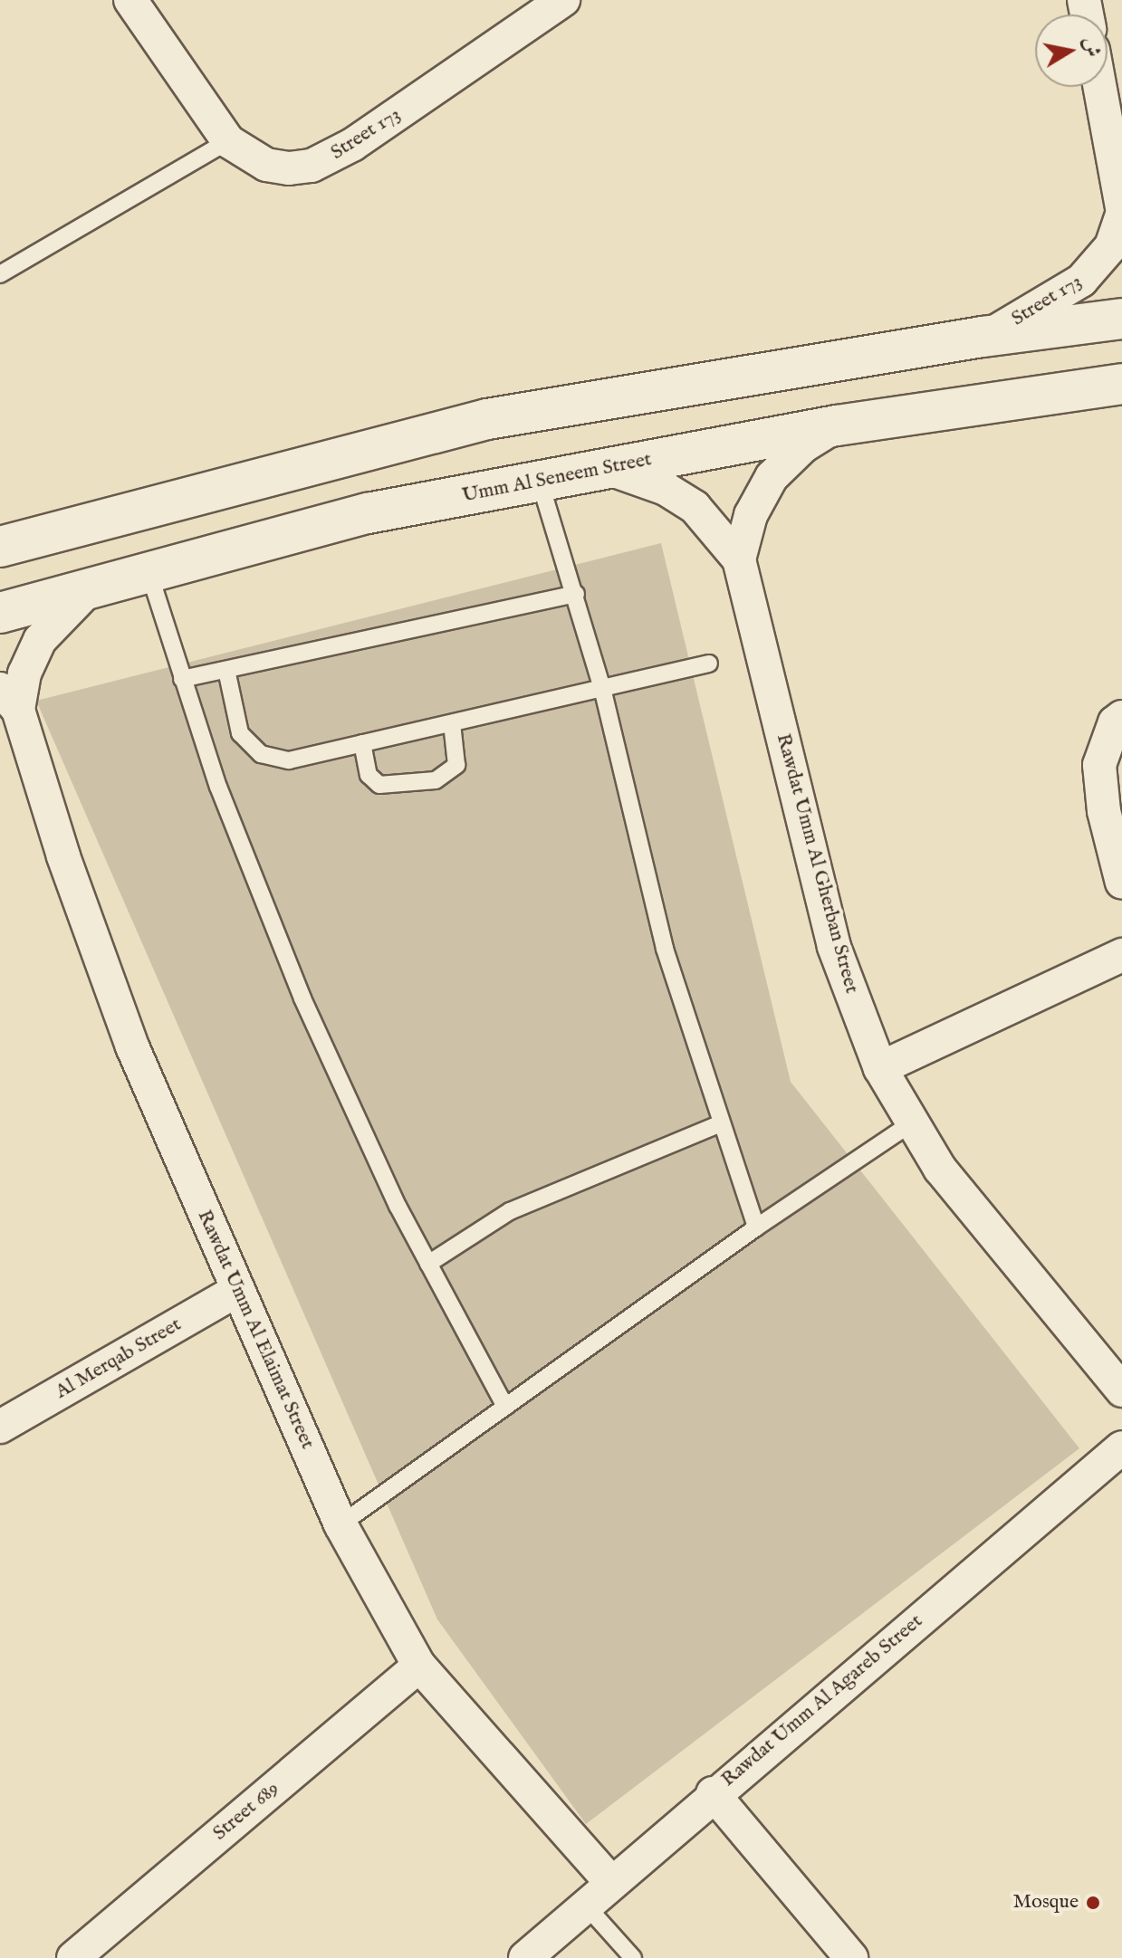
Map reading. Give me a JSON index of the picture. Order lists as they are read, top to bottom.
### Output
{
  "streets": {
    "main road": ["Umm Al Seneem Street"],
    "street": [
      "Street 173",
      "Rawdat Umm Al Gherban Street",
      "Rawdat Umm Al Elaimat Street",
      "Al Merqab Street",
      "Rawdat Umm Al Agareb Street",
      "Street 689"
    ]
  },
  "crossings": [
    ["Umm Al Seneem Street", "Rawdat Umm Al Gherban Street"],
    ["Umm Al Seneem Street", "Rawdat Umm Al Elaimat Street"],
    ["Rawdat Umm Al Elaimat Street", "Al Merqab Street"],
    ["Rawdat Umm Al Elaimat Street", "Rawdat Umm Al Agareb Street"],
    ["Rawdat Umm Al Elaimat Street", "Street 689"]
  ],
  "places": ["Mosque"],
  "north": "right"
}
